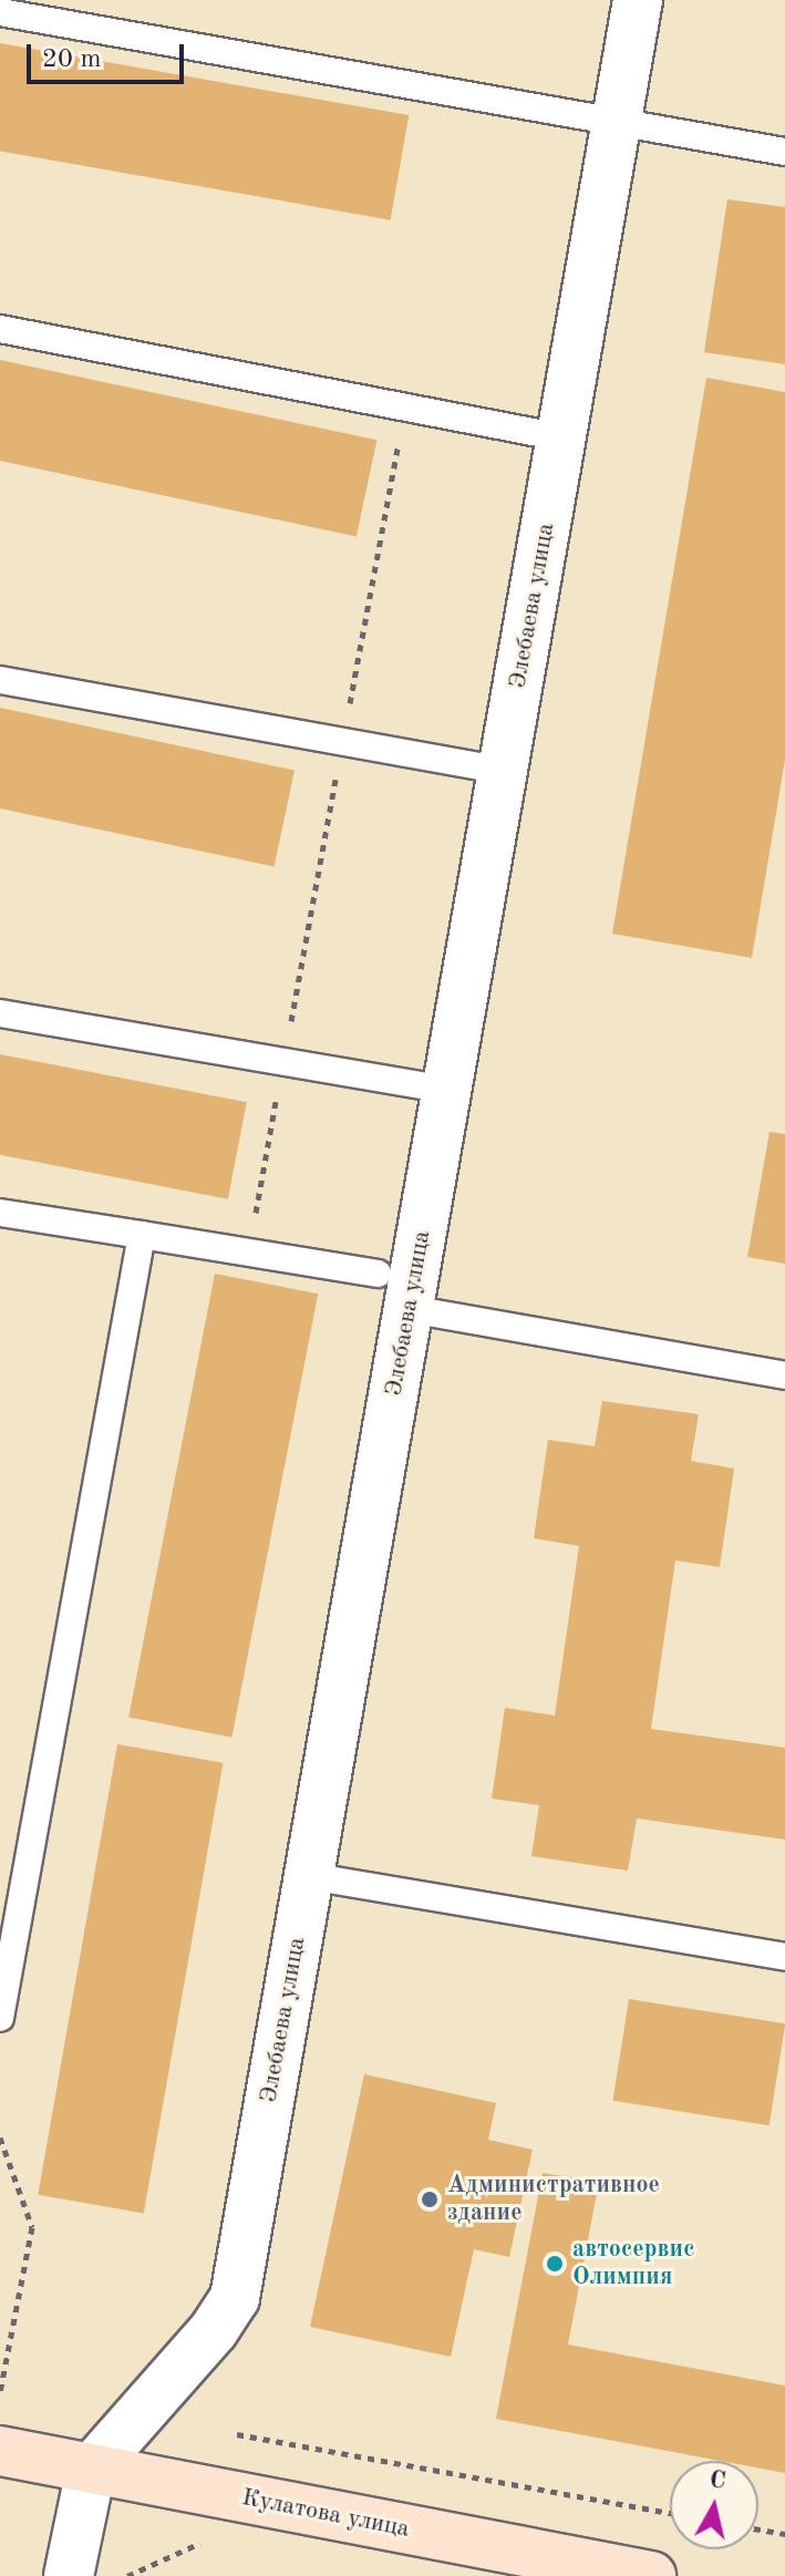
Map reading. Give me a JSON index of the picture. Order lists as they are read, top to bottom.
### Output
{
  "streets": {
    "main road": ["Кулатова улица"],
    "street": ["Элебаева улица"]
  },
  "crossings": [
    ["Элебаева улица", "Кулатова улица"]
  ],
  "places": ["Административное здание", "автосервис Олимпия"],
  "scale_bar": "20 m",
  "north": "top"
}
